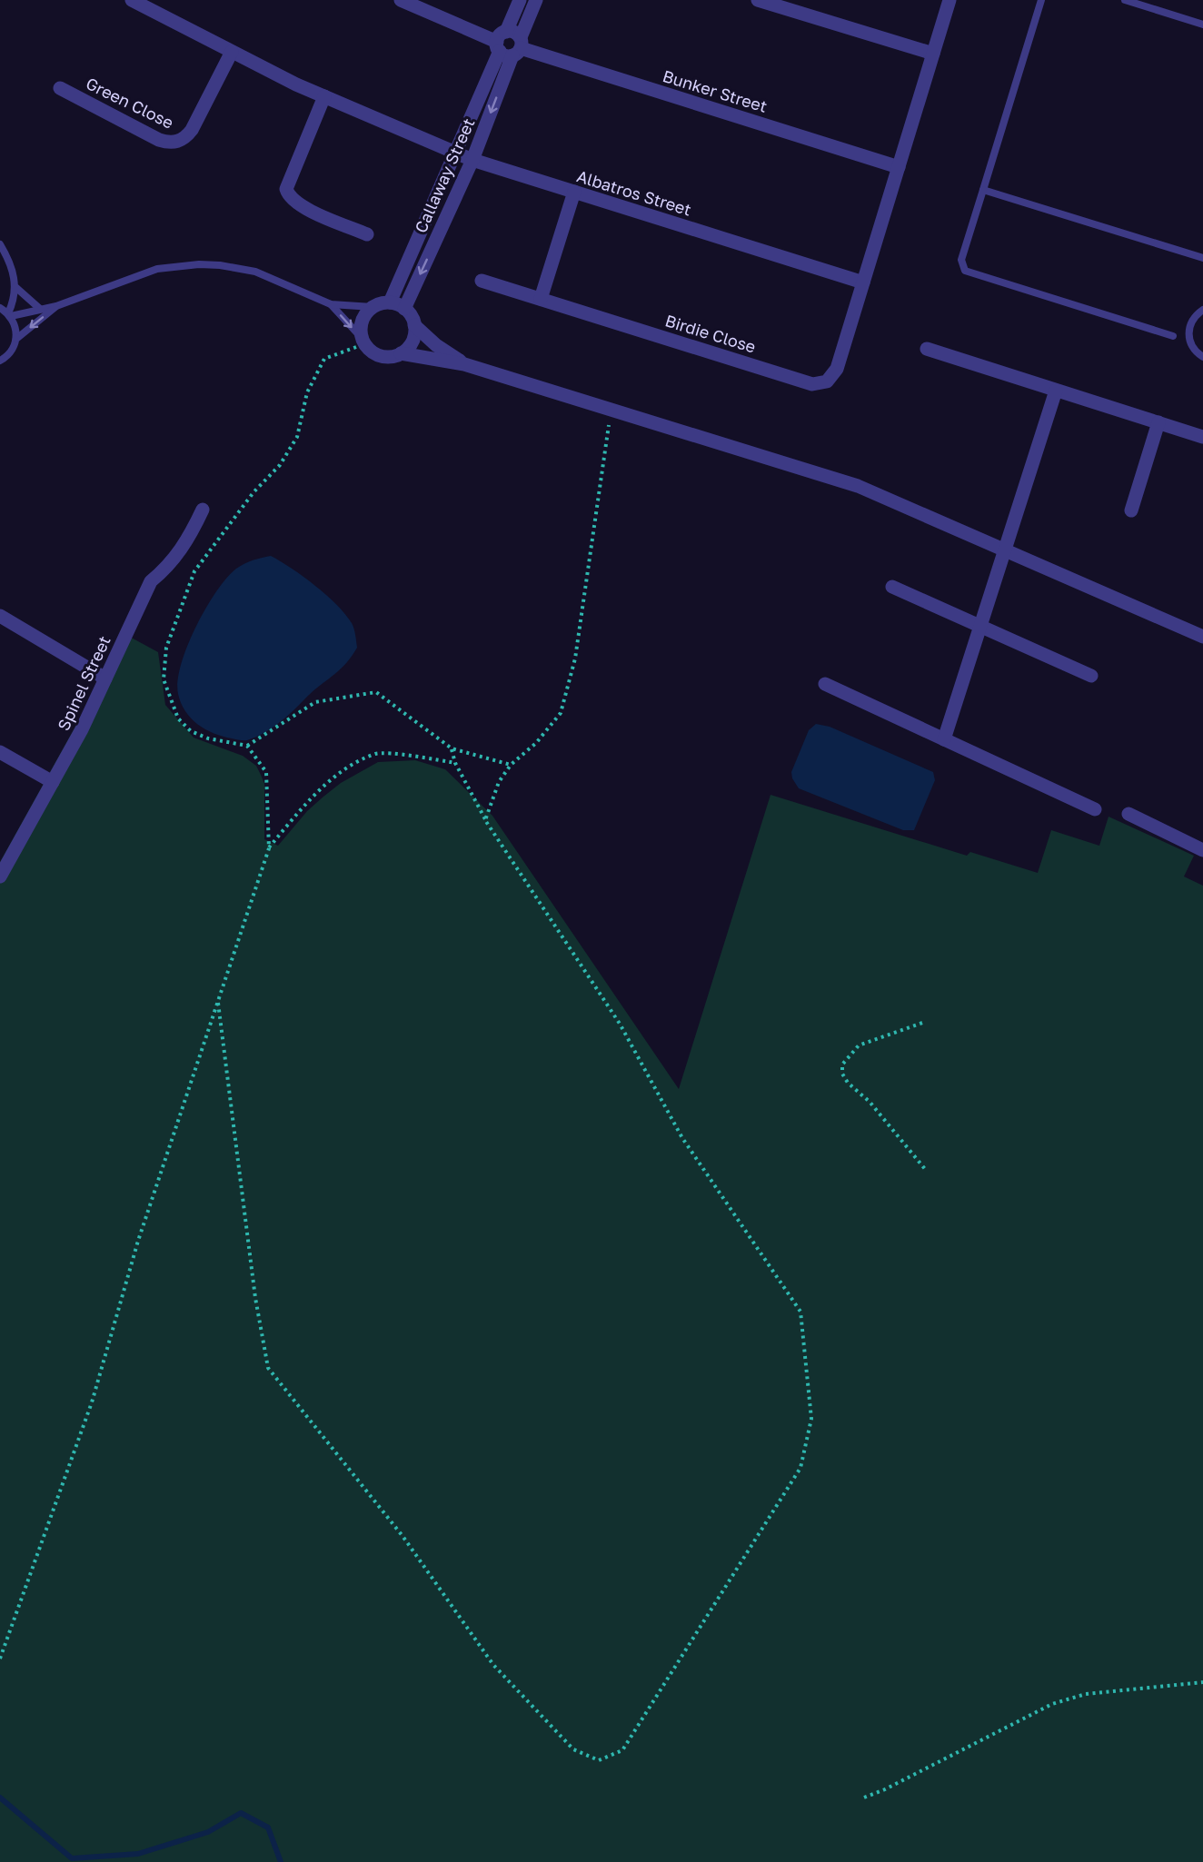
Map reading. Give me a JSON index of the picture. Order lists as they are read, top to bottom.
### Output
{
  "streets": {
    "street": [
      "Bunker Street",
      "Green Close",
      "Callaway Street",
      "Albatros Street",
      "Birdie Close",
      "Spinel Street"
    ]
  },
  "crossings": [
    ["Bunker Street", "Callaway Street"],
    ["Green Close", "Albatros Street"],
    ["Callaway Street", "Albatros Street"],
    ["Albatros Street", "Birdie Close"]
  ]
}
